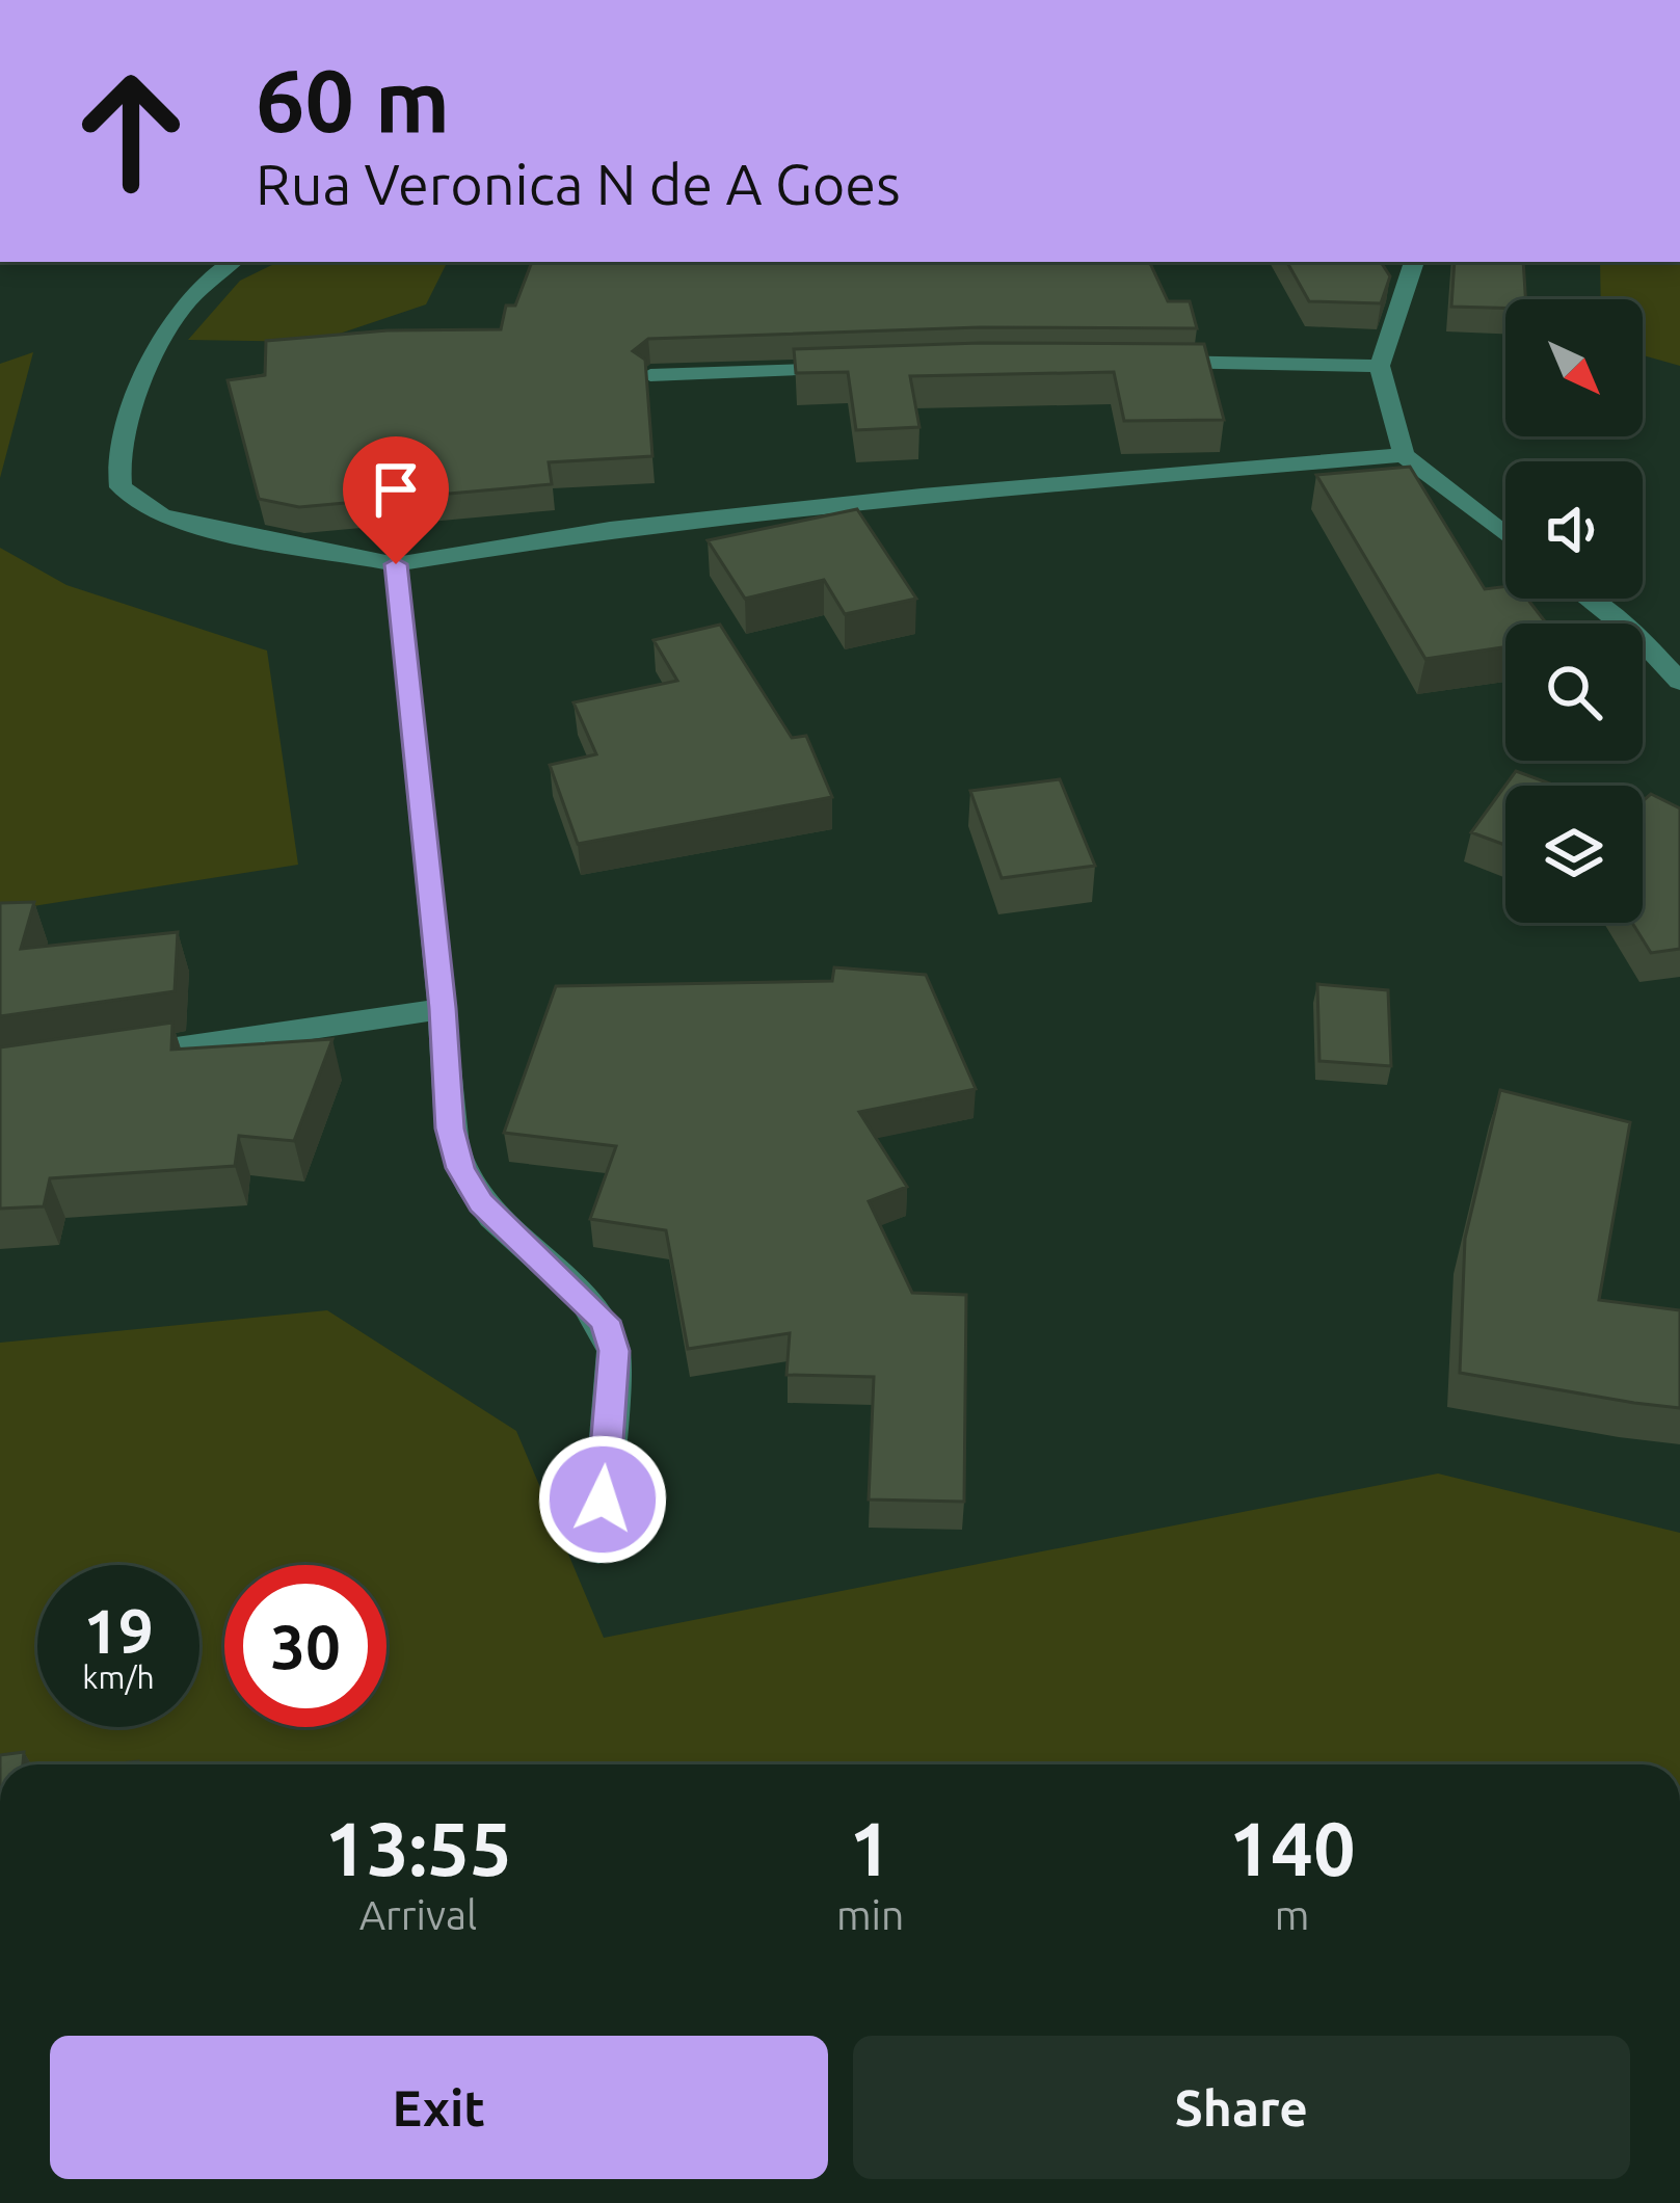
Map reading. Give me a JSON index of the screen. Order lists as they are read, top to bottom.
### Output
{
  "north": "bottom right",
  "page": {
    "turn": ["60 m", "Rua Veronica N de A Goes"],
    "speed": "19 km/h",
    "limit": "30",
    "eta": [
      "13:55",
      "Arrival",
      "1",
      "min",
      "140",
      "m"
    ],
    "buttons": ["Exit", "Share"]
  }
}
